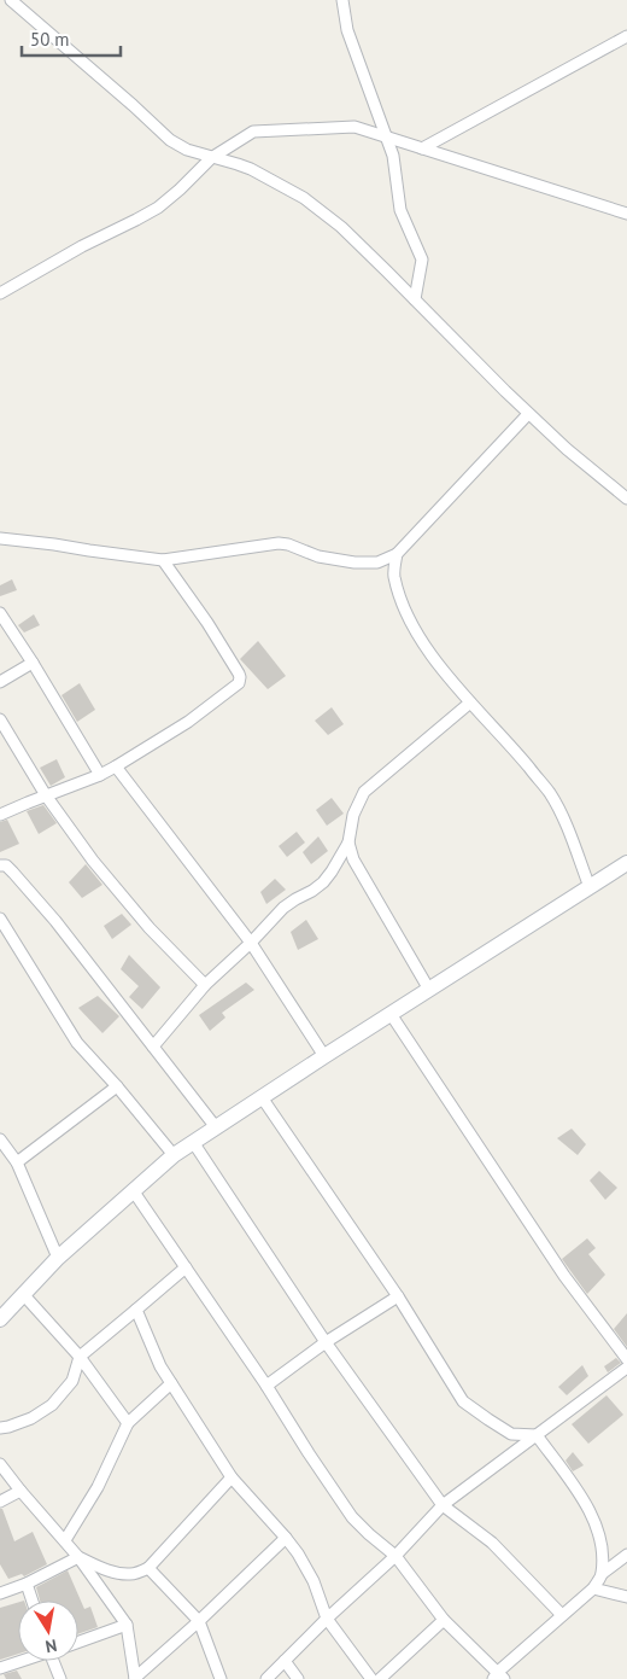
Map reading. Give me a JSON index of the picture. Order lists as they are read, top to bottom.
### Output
{
  "scale_bar": "50 m",
  "north": "bottom"
}
